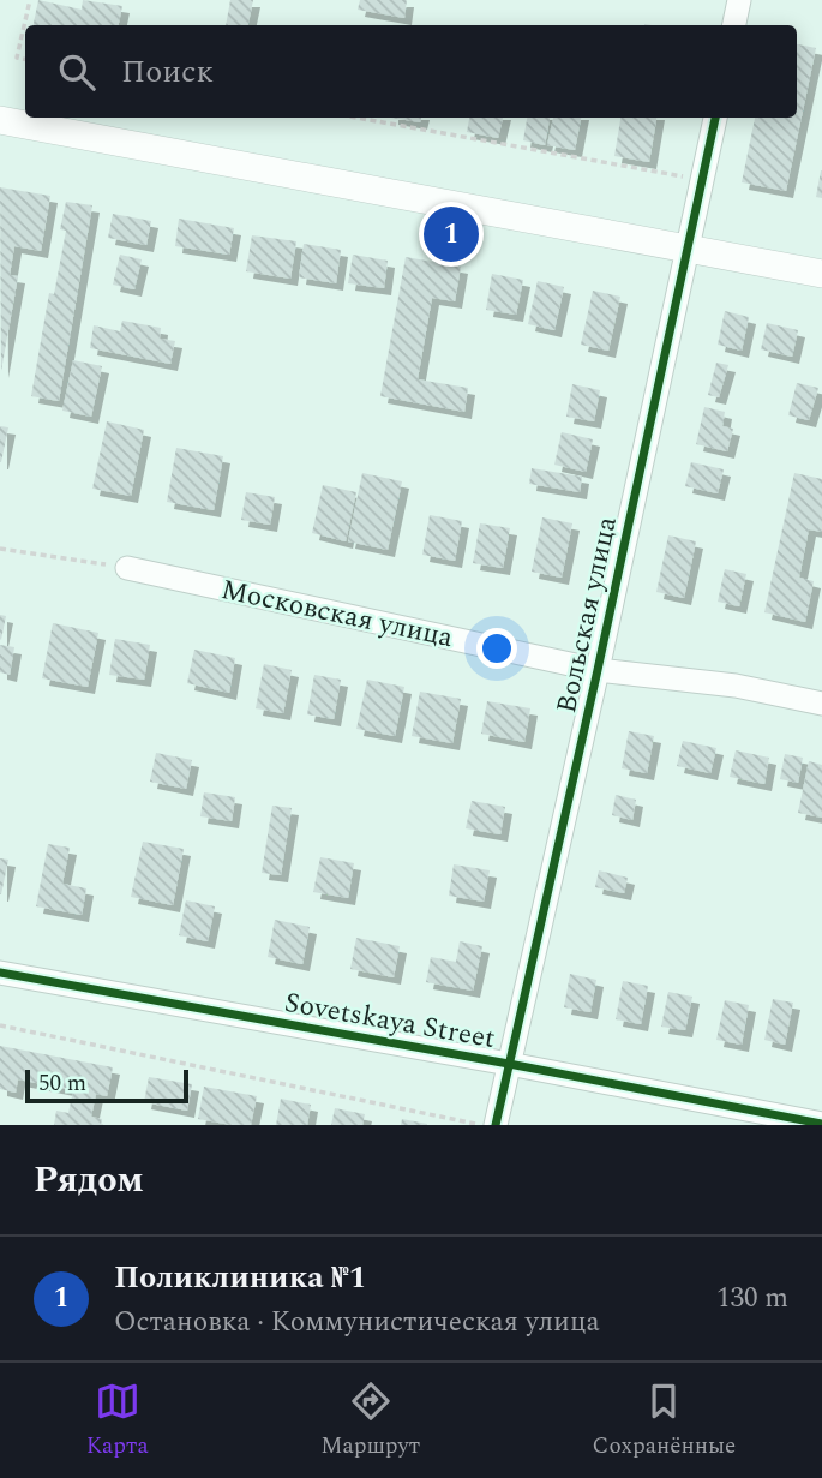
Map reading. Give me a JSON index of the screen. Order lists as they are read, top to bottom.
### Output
{
  "streets": {
    "street": ["Московская улица", "Вольская улица", "Sovetskaya Street"]
  },
  "crossings": [
    ["Московская улица", "Вольская улица"],
    ["Вольская улица", "Sovetskaya Street"]
  ],
  "scale_bar": "50 m",
  "page": {
    "search": "Поиск",
    "pins": "1",
    "scale": "50 m",
    "heading": "Рядом",
    "list": [
      {
        "mark": "1",
        "name": "Поликлиника №1",
        "note": "Остановка · Коммунистическая улица",
        "value": "130 m"
      }
    ],
    "nav": ["Карта", "Маршрут", "Сохранённые"]
  }
}
